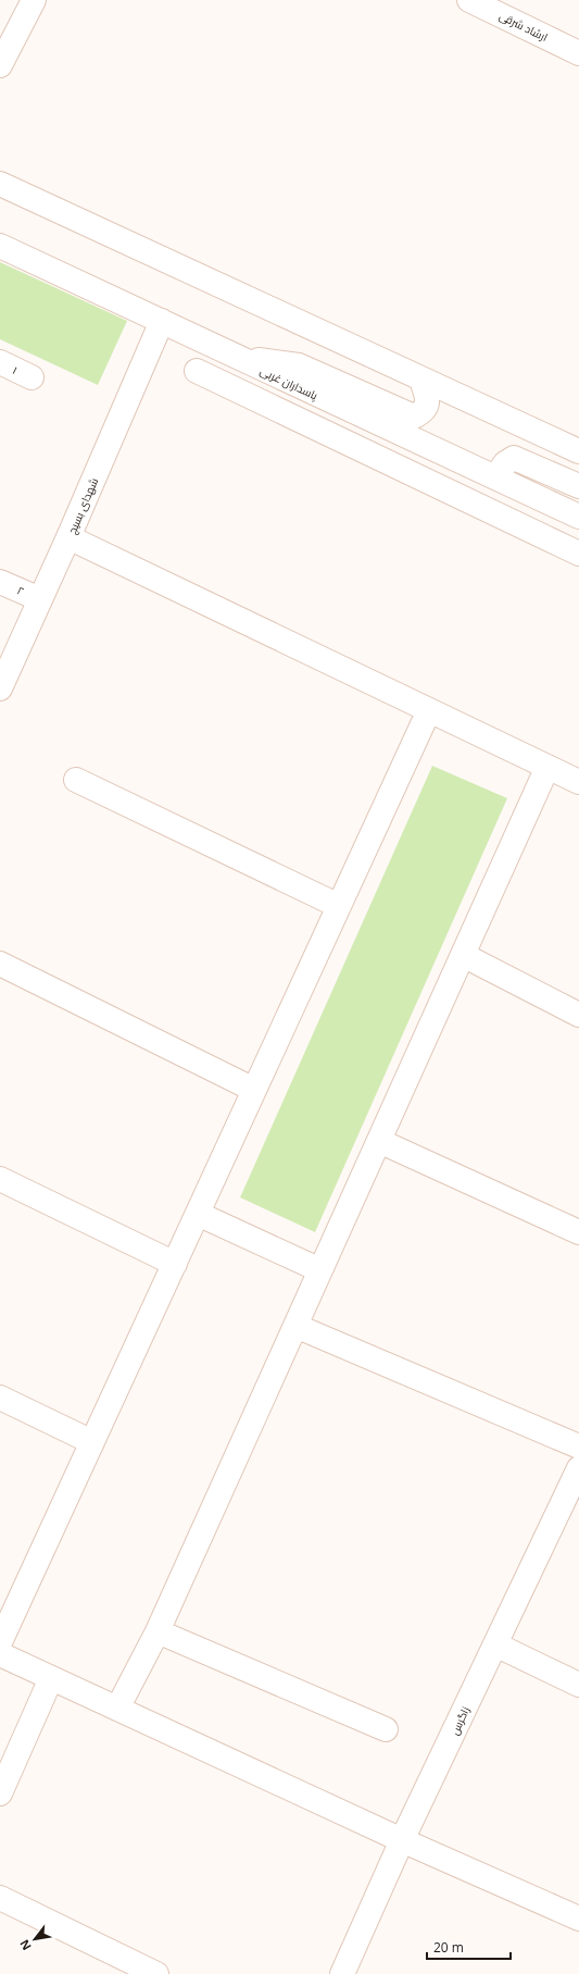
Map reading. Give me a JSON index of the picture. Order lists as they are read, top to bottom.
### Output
{
  "streets": {
    "street": [
      "ارشاد شرقی",
      "۱",
      "پاسداران غربی",
      "شهدای بسیج",
      "۲",
      "زاگرس"
    ]
  },
  "crossings": [
    ["پاسداران غربی", "شهدای بسیج"],
    ["شهدای بسیج", "۲"]
  ],
  "scale_bar": "20 m",
  "north": "bottom left"
}
